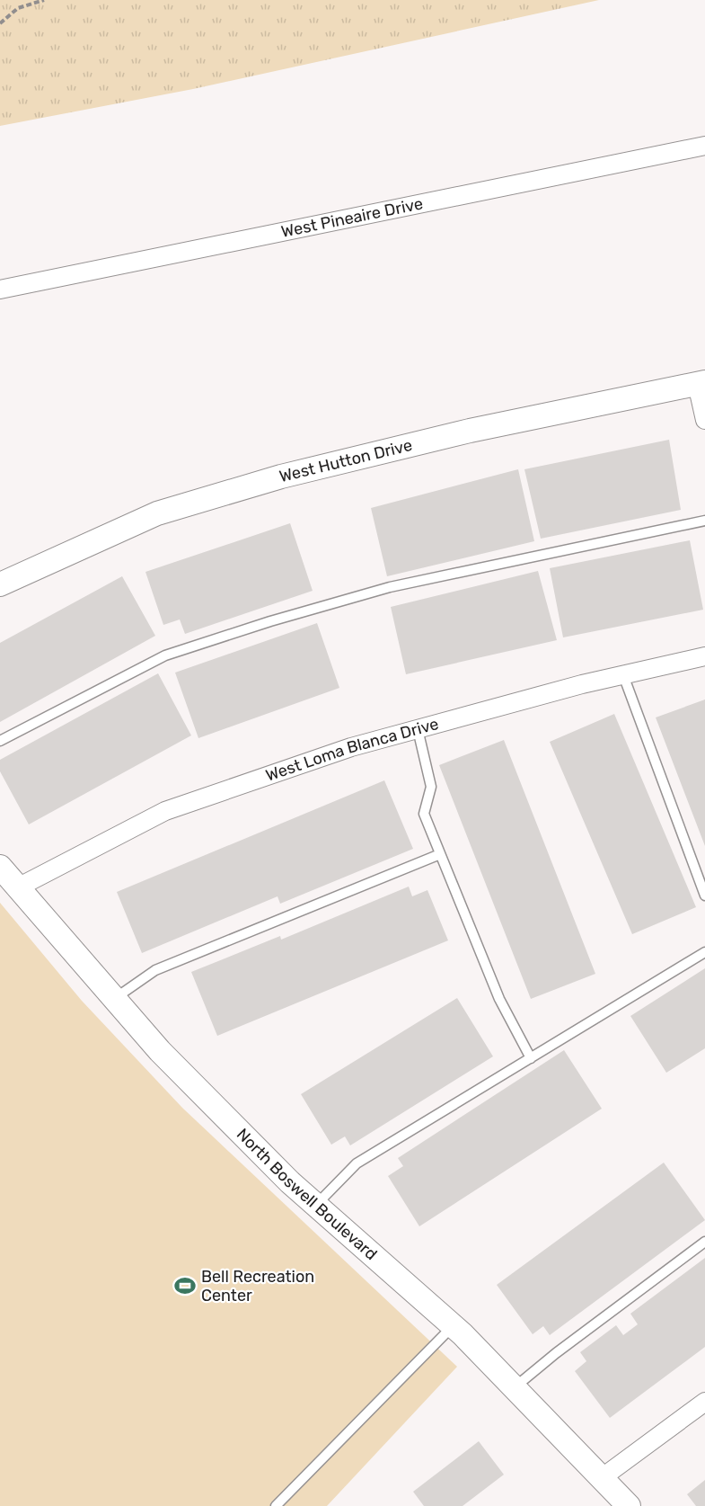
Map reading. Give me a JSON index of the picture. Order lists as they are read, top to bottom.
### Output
{
  "streets": {
    "street": [
      "West Pineaire Drive",
      "West Hutton Drive",
      "West Loma Blanca Drive",
      "North Boswell Boulevard"
    ]
  },
  "crossings": [
    ["West Loma Blanca Drive", "North Boswell Boulevard"]
  ],
  "places": {
    "sports": ["Bell Recreation Center"]
  }
}
